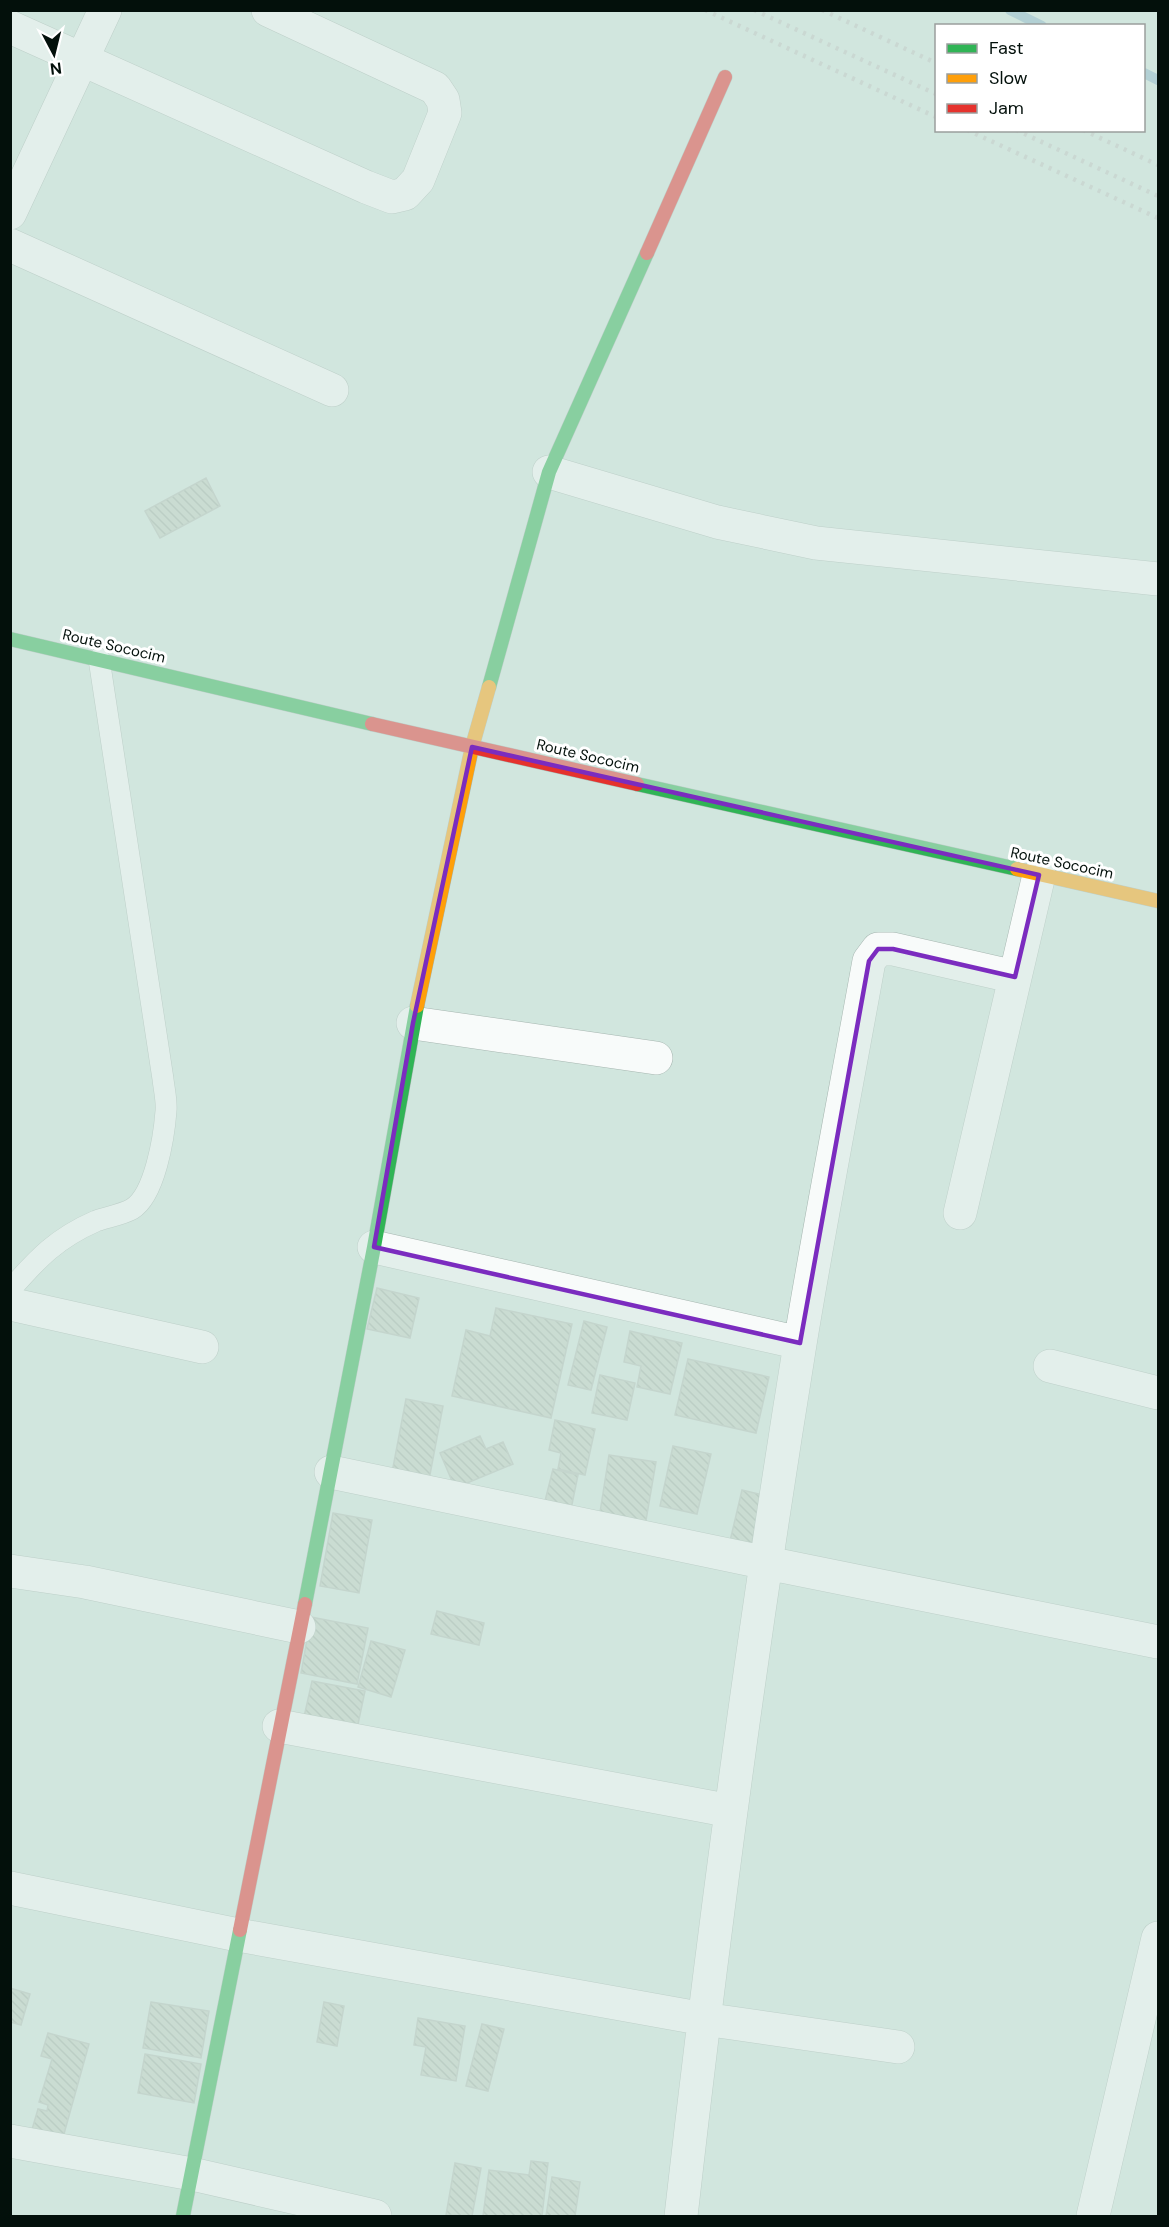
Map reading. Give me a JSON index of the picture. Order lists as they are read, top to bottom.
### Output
{
  "streets": {
    "street": ["Route Sococim"]
  },
  "legend": ["Fast", "Slow", "Jam"],
  "north": "bottom"
}
